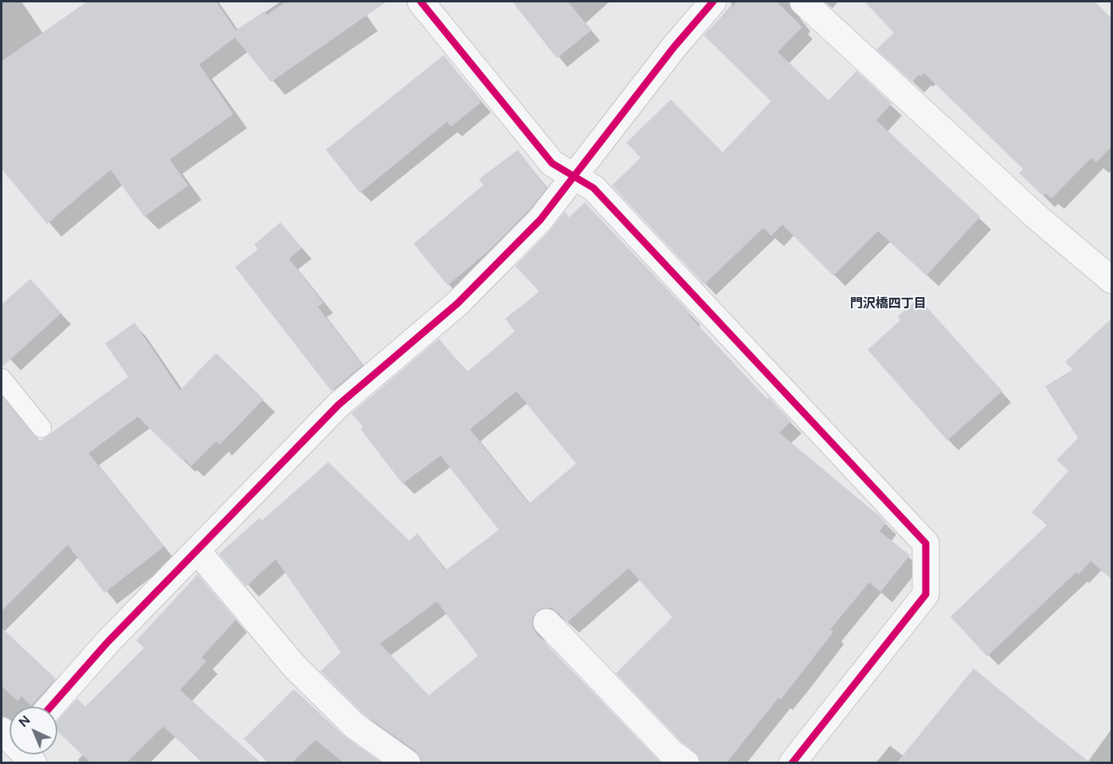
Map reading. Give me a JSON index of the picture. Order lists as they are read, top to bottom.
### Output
{
  "districts": ["門沢橋四丁目"],
  "north": "top left"
}
